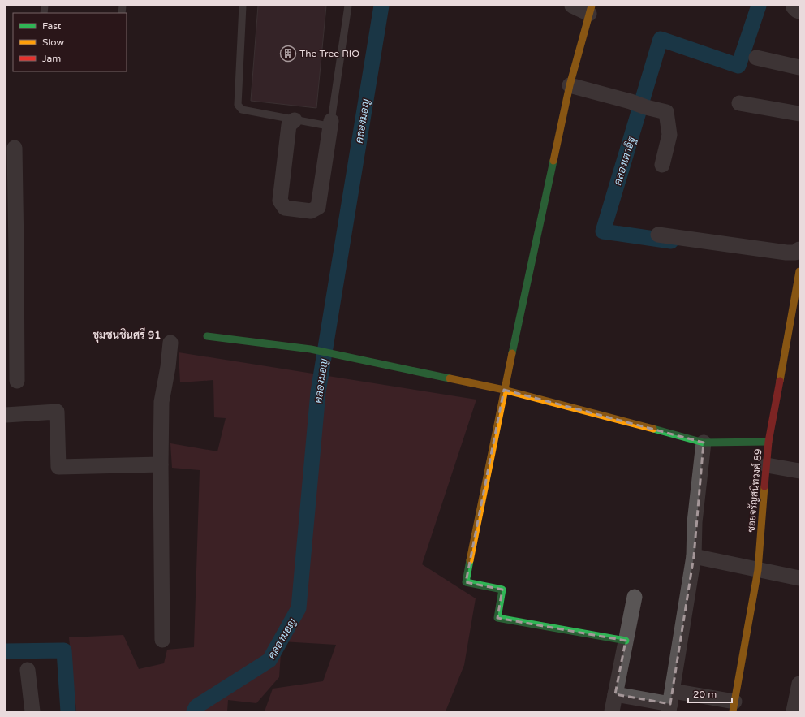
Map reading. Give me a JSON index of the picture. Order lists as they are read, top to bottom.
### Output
{
  "streets": {
    "street": ["ซอยจรัญสนิทวงศ์ 89"]
  },
  "districts": ["ชุมชนชินศรี 91"],
  "water": ["คลองมอญ", "คลองเตาอิฐ"],
  "places": {
    "building": ["The Tree RIO"]
  },
  "legend": ["Fast", "Slow", "Jam"],
  "scale_bar": "20 m"
}
